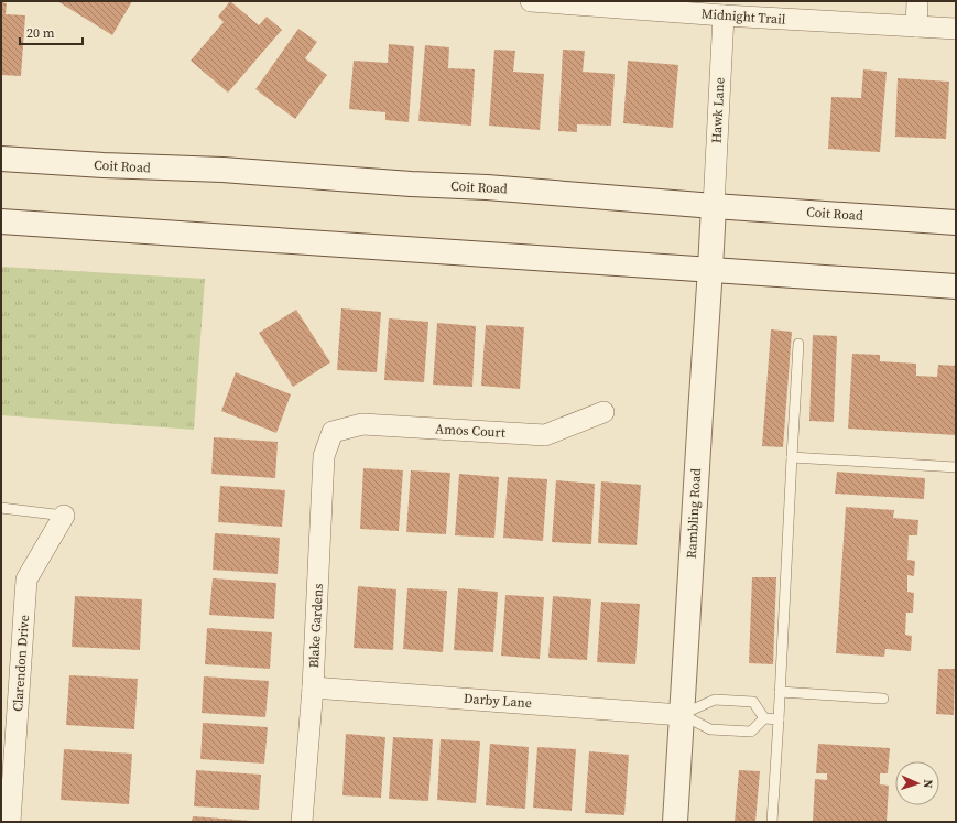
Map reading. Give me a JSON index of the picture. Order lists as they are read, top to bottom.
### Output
{
  "streets": {
    "main road": ["Coit Road", "Rambling Road"],
    "street": [
      "Midnight Trail",
      "Hawk Lane",
      "Amos Court",
      "Blake Gardens",
      "Clarendon Drive",
      "Darby Lane"
    ]
  },
  "crossings": [
    ["Midnight Trail", "Hawk Lane"],
    ["Hawk Lane", "Coit Road"],
    ["Hawk Lane", "Rambling Road"],
    ["Coit Road", "Rambling Road"],
    ["Amos Court", "Blake Gardens"],
    ["Rambling Road", "Darby Lane"],
    ["Blake Gardens", "Darby Lane"]
  ],
  "scale_bar": "20 m",
  "north": "right"
}
